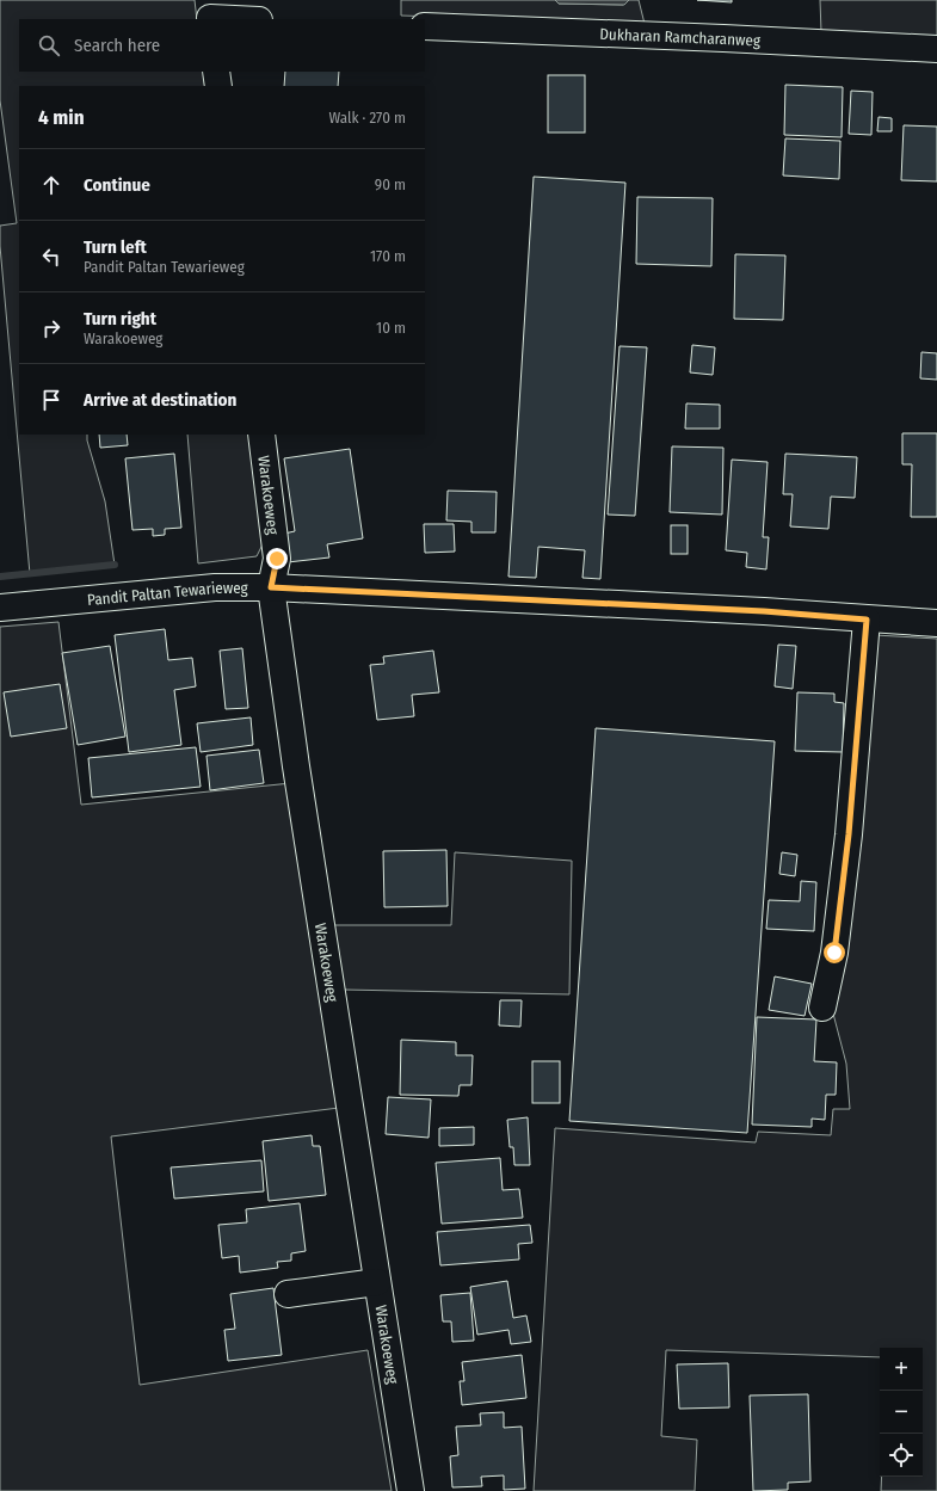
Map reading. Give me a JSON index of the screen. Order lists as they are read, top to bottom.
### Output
{
  "streets": {
    "street": ["Dukharan Ramcharanweg", "Warakoeweg", "Pandit Paltan Tewarieweg"]
  },
  "crossings": [
    ["Warakoeweg", "Pandit Paltan Tewarieweg"]
  ],
  "page": {
    "search": "Search here",
    "heading": ["4 min", "Walk · 270 m"],
    "list": [
      ["Continue", "90 m"],
      ["Turn left", "Pandit Paltan Tewarieweg", "170 m"],
      ["Turn right", "Warakoeweg", "10 m"],
      "Arrive at destination"
    ],
    "map_buttons": ["+", "−"]
  }
}
